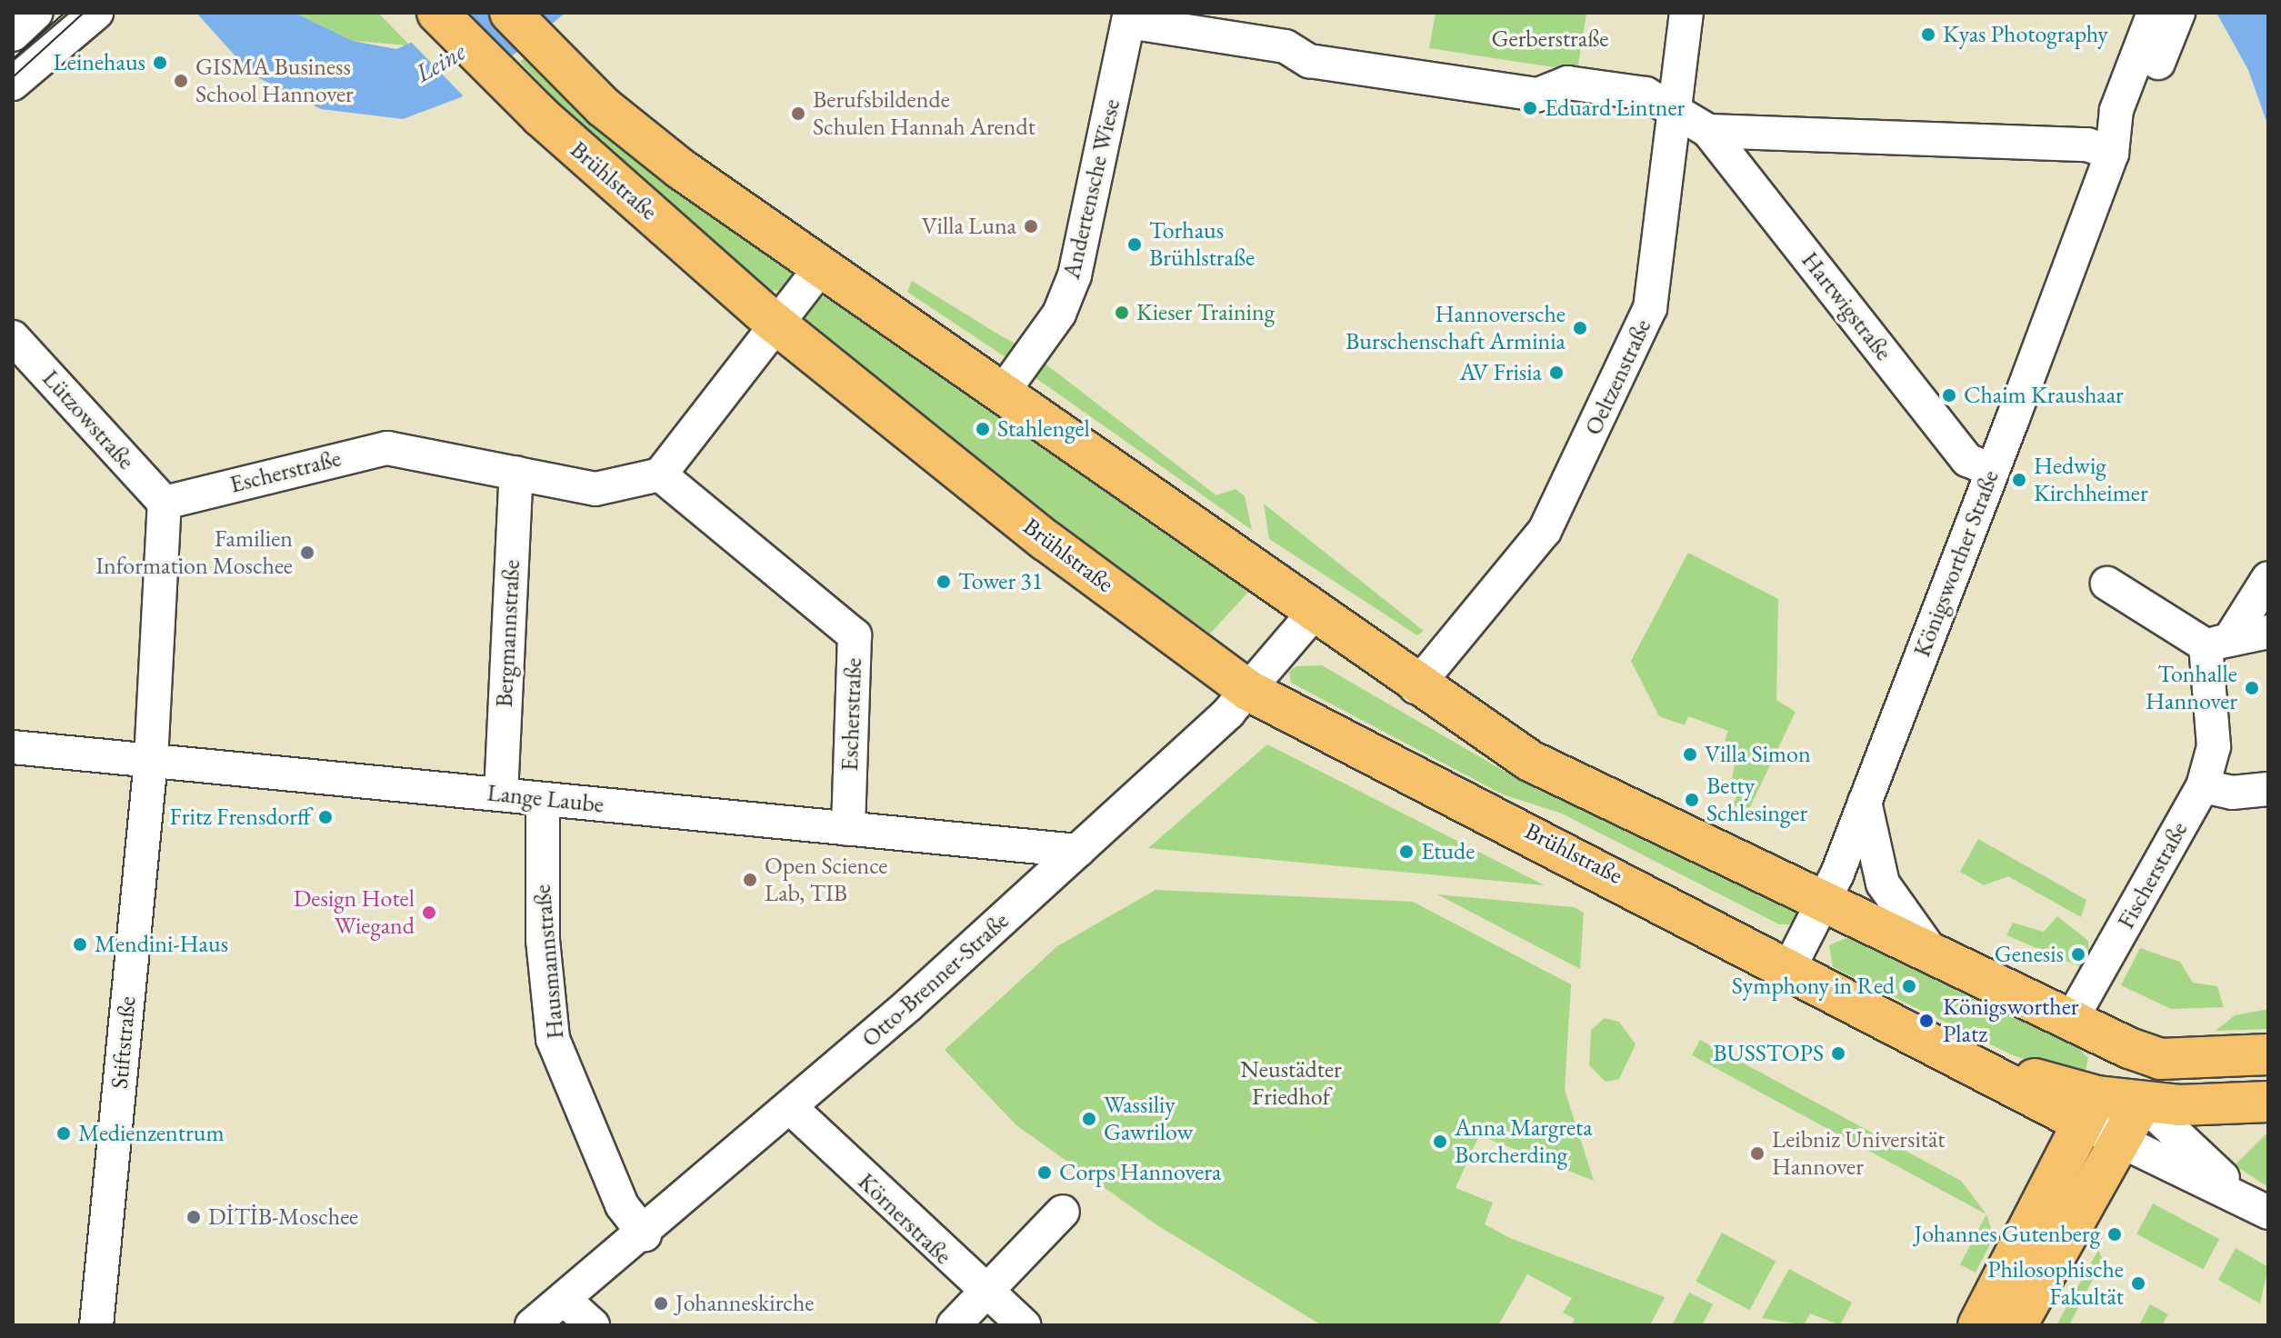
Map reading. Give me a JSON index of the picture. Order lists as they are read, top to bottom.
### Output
{
  "streets": {
    "main road": ["Brühlstraße"],
    "street": [
      "Andertensche Wiese",
      "Hartwigstraße",
      "Oeltzenstraße",
      "Lützowstraße",
      "Escherstraße",
      "Königsworther Straße",
      "Bergmannstraße",
      "Lange Laube",
      "Fischerstraße",
      "Hausmannstraße",
      "Otto-Brenner-Straße",
      "Stiftstraße",
      "Körnerstraße"
    ]
  },
  "crossings": [
    ["Brühlstraße", "Andertensche Wiese"],
    ["Brühlstraße", "Oeltzenstraße"],
    ["Brühlstraße", "Königsworther Straße"],
    ["Brühlstraße", "Otto-Brenner-Straße"],
    ["Hartwigstraße", "Königsworther Straße"],
    ["Lützowstraße", "Escherstraße"],
    ["Escherstraße", "Bergmannstraße"],
    ["Escherstraße", "Lange Laube"],
    ["Bergmannstraße", "Lange Laube"],
    ["Lange Laube", "Hausmannstraße"],
    ["Lange Laube", "Otto-Brenner-Straße"],
    ["Lange Laube", "Stiftstraße"],
    ["Hausmannstraße", "Otto-Brenner-Straße"],
    ["Otto-Brenner-Straße", "Körnerstraße"]
  ],
  "water": ["Leine"],
  "parks": ["Gerberstraße", "Neustädter Friedhof"],
  "places": [
    "Kyas Photography",
    "Leinehaus",
    "GISMA Business School Hannover",
    "Eduard Lintner",
    "Berufsbildende Schulen Hannah Arendt",
    "Villa Luna",
    "Torhaus Brühlstraße",
    "Kieser Training",
    "Hannoversche Burschenschaft Arminia",
    "AV Frisia",
    "Chaim Kraushaar",
    "Stahlengel",
    "Hedwig Kirchheimer",
    "Familien Information Moschee",
    "Tower 31",
    "Tonhalle Hannover",
    "Villa Simon",
    "Betty Schlesinger",
    "Fritz Frensdorff",
    "Etude",
    "Open Science Lab, TIB",
    "Design Hotel Wiegand",
    "Mendini-Haus",
    "Genesis",
    "Symphony in Red",
    "Königsworther Platz",
    "BUSSTOPS",
    "Wassiliy Gawrilow",
    "Medienzentrum",
    "Anna Margreta Borcherding",
    "Leibniz Universität Hannover",
    "Corps Hannovera",
    "DİTİB-Moschee",
    "Johannes Gutenberg",
    "Philosophische Fakultät",
    "Johanneskirche"
  ]
}
